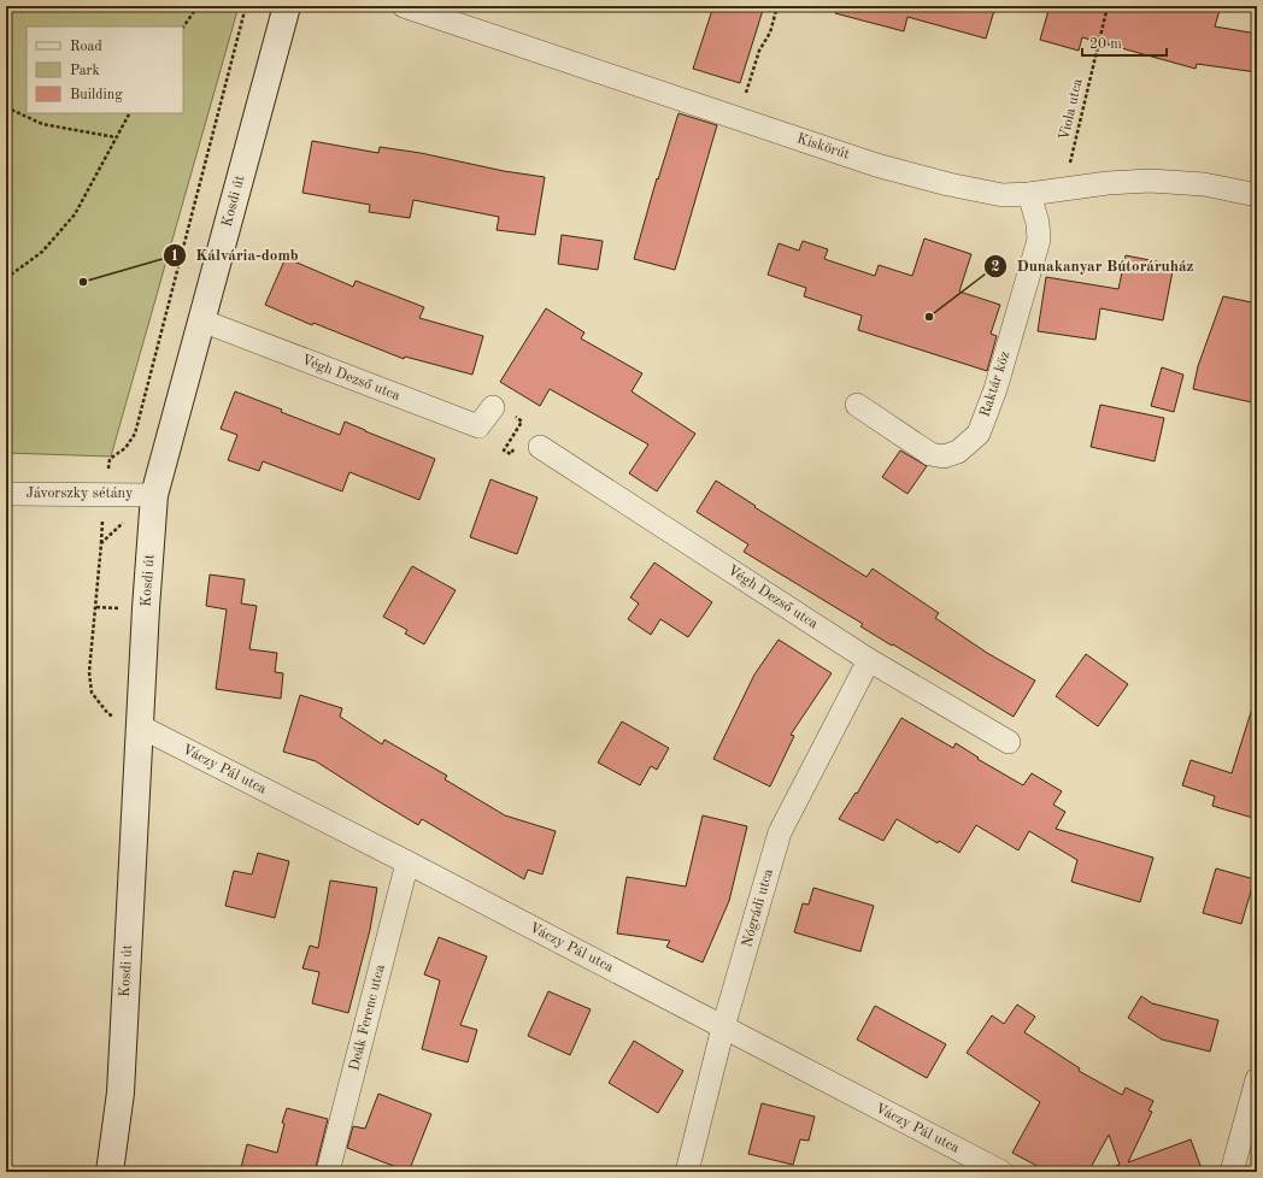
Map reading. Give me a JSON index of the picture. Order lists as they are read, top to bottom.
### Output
{
  "streets": {
    "street": [
      "Kiskörút",
      "Kosdi út",
      "Végh Dezső utca",
      "Raktár köz",
      "Jávorszky sétány",
      "Váczy Pál utca",
      "Nógrádi utca",
      "Deák Ferenc utca"
    ],
    "path": ["Viola utca"]
  },
  "crossings": [
    ["Viola utca", "Kiskörút"],
    ["Kiskörút", "Raktár köz"],
    ["Kosdi út", "Végh Dezső utca"],
    ["Kosdi út", "Jávorszky sétány"],
    ["Kosdi út", "Váczy Pál utca"],
    ["Végh Dezső utca", "Nógrádi utca"],
    ["Váczy Pál utca", "Nógrádi utca"],
    ["Váczy Pál utca", "Deák Ferenc utca"]
  ],
  "places": ["Kálvária-domb", "Dunakanyar Bútoráruház"],
  "legend": ["Road", "Park", "Building"],
  "scale_bar": "20 m"
}
